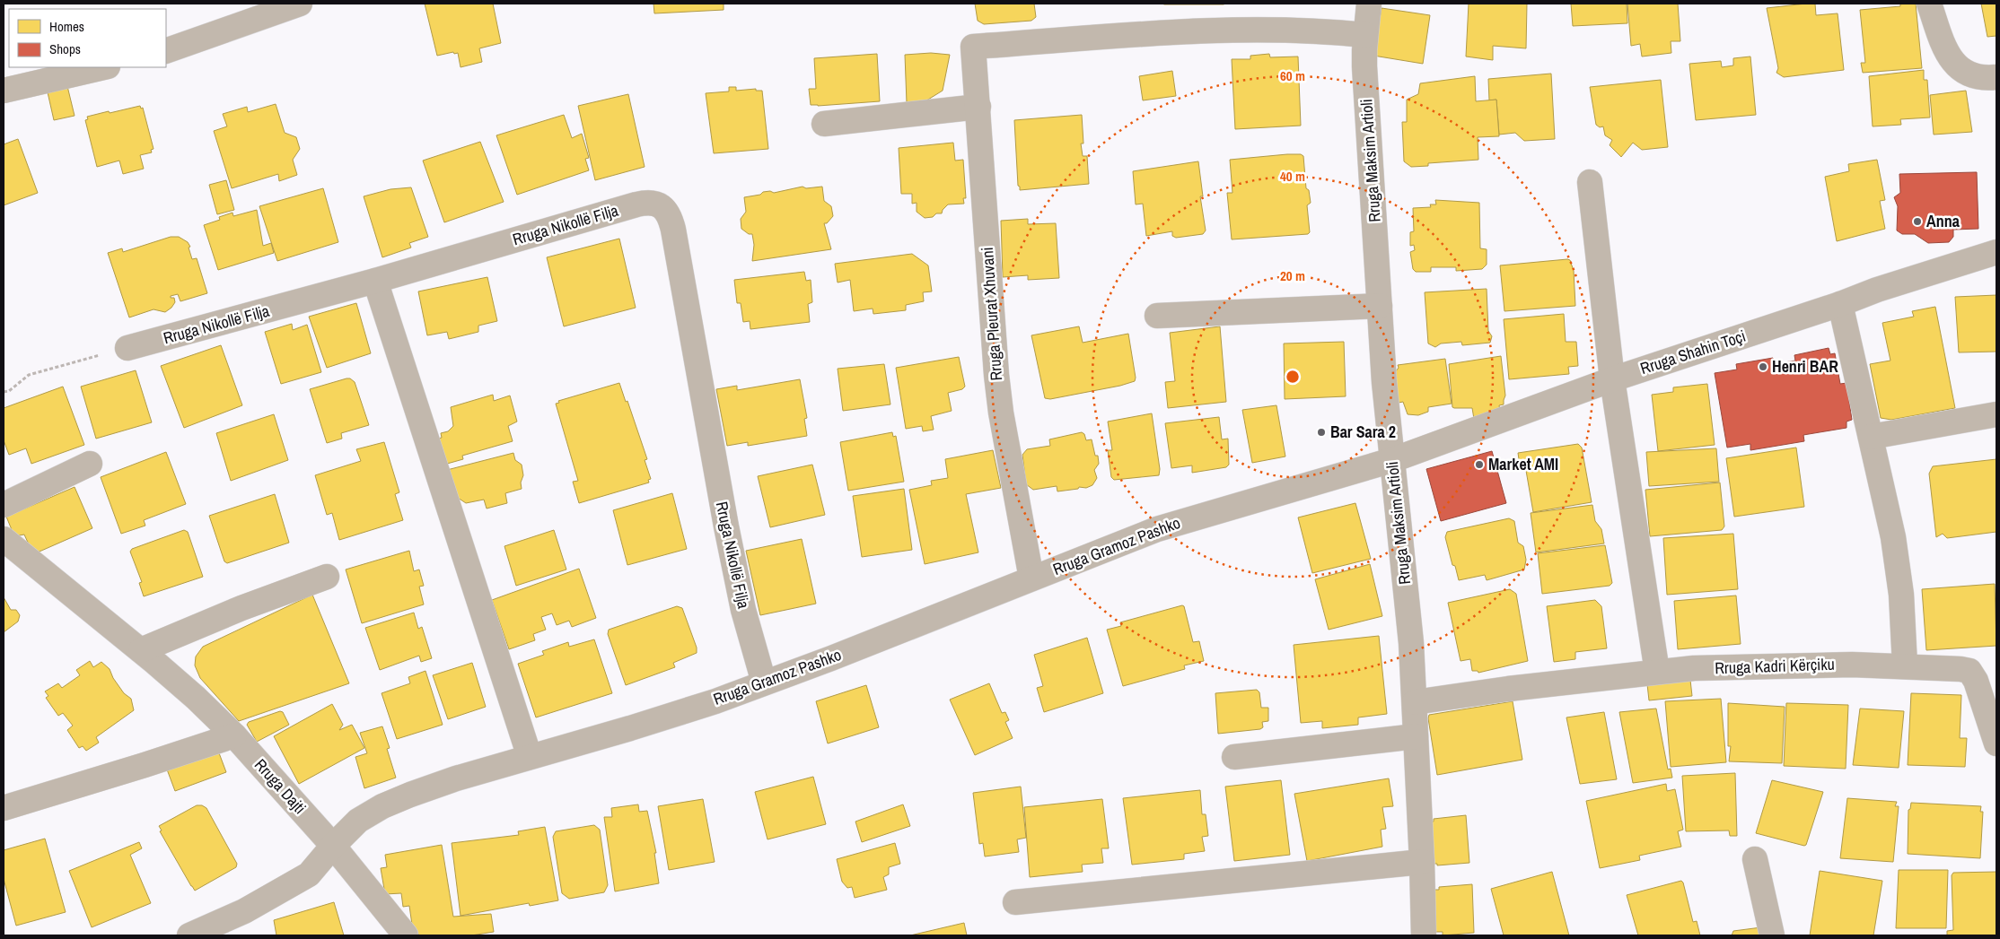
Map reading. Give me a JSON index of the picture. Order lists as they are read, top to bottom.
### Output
{
  "streets": {
    "street": [
      "Rruga Maksim Artioli",
      "Rruga Nikollë Filja",
      "Rruga Pleurat Xhuvani",
      "Rruga Shahin Toçi",
      "Rruga Gramoz Pashko",
      "Rruga Kadri Kërçiku",
      "Rruga Dajti"
    ]
  },
  "crossings": [
    ["Rruga Maksim Artioli", "Rruga Pleurat Xhuvani"],
    ["Rruga Maksim Artioli", "Rruga Shahin Toçi"],
    ["Rruga Maksim Artioli", "Rruga Gramoz Pashko"],
    ["Rruga Maksim Artioli", "Rruga Kadri Kërçiku"],
    ["Rruga Nikollë Filja", "Rruga Gramoz Pashko"],
    ["Rruga Pleurat Xhuvani", "Rruga Gramoz Pashko"],
    ["Rruga Shahin Toçi", "Rruga Gramoz Pashko"],
    ["Rruga Gramoz Pashko", "Rruga Dajti"]
  ],
  "places": [
    "Anna",
    "Henri BAR",
    "Bar Sara 2",
    "Market AMI"
  ],
  "legend": ["Homes", "Shops"],
  "rings": ["60 m", "40 m", "20 m"]
}
